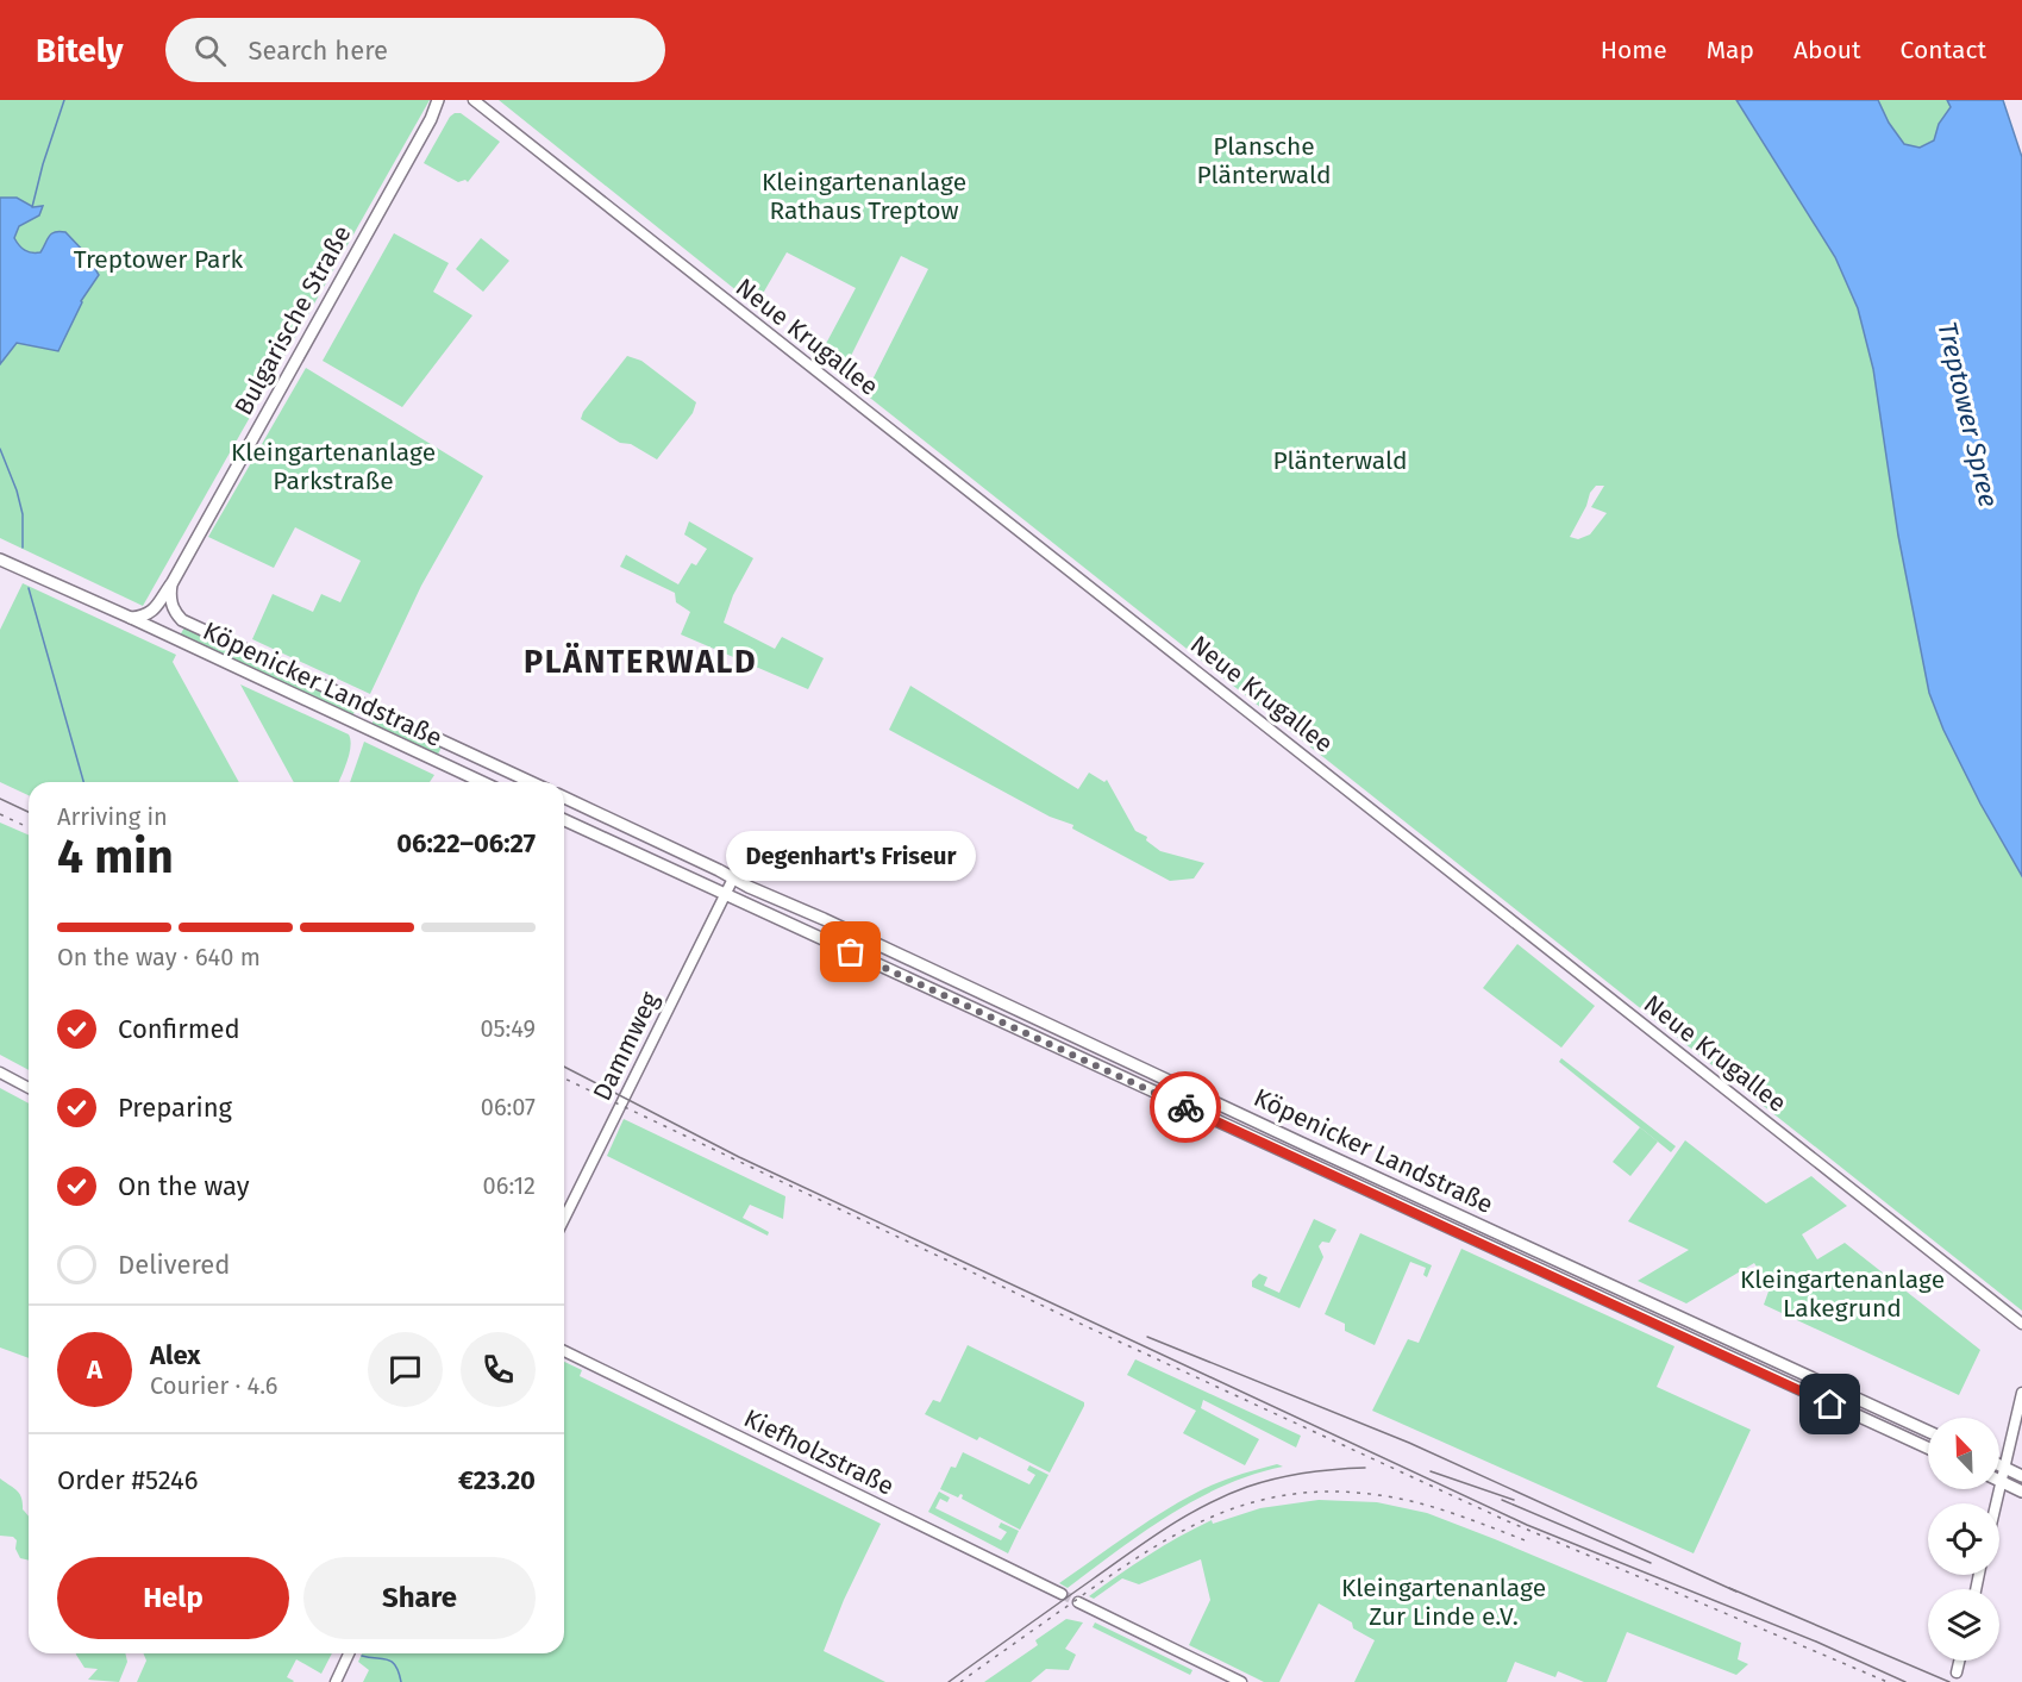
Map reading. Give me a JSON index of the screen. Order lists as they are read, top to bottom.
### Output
{
  "streets": {
    "main road": ["Bulgarische Straße", "Köpenicker Landstraße"],
    "street": ["Neue Krugallee", "Dammweg", "Kiefholzstraße"]
  },
  "crossings": [
    ["Bulgarische Straße", "Köpenicker Landstraße"],
    ["Köpenicker Landstraße", "Dammweg"]
  ],
  "districts": ["PLÄNTERWALD"],
  "water": ["Treptower Spree"],
  "parks": [
    "Plansche Plänterwald",
    "Kleingartenanlage Rathaus Treptow",
    "Treptower Park",
    "Kleingartenanlage Parkstraße",
    "Plänterwald",
    "Kleingartenanlage Lakegrund",
    "Kleingartenanlage Zur Linde e.V."
  ],
  "places": ["Degenhart's Friseur"],
  "north": "top left",
  "page": {
    "header": "Bitely",
    "search": "Search here",
    "nav": [
      "Home",
      "Map",
      "About",
      "Contact"
    ],
    "heading": ["4 min", "Arriving in", "06:22–06:27"],
    "panel": [
      "Alex",
      "Courier · 4.6",
      "Order #5246",
      "€23.20"
    ],
    "bubble": "Degenhart's Friseur",
    "bar": "On the way · 640 m",
    "list": [
      ["Confirmed", "05:49"],
      ["Preparing", "06:07"],
      ["On the way", "06:12"],
      "Delivered"
    ],
    "round": "A",
    "buttons": ["Help", "Share"]
  }
}
